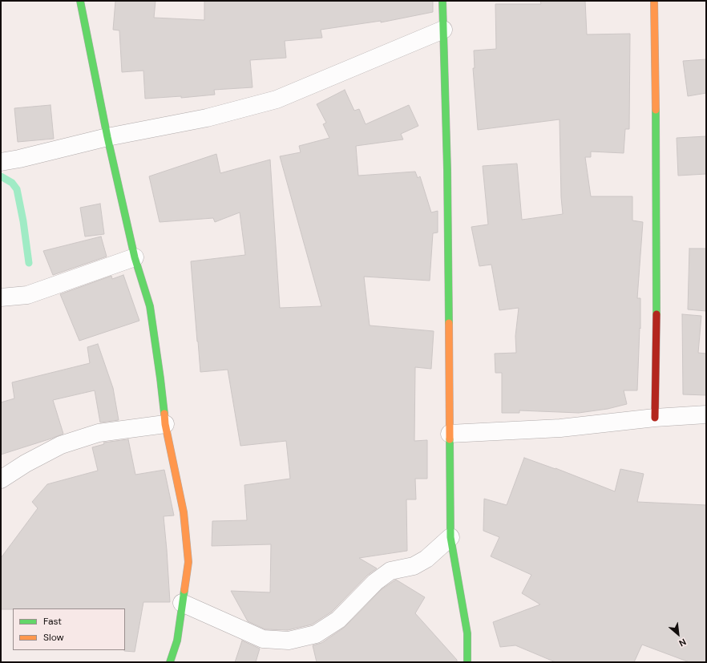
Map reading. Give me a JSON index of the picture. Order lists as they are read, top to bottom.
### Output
{
  "legend": ["Fast", "Slow"],
  "north": "bottom right"
}
